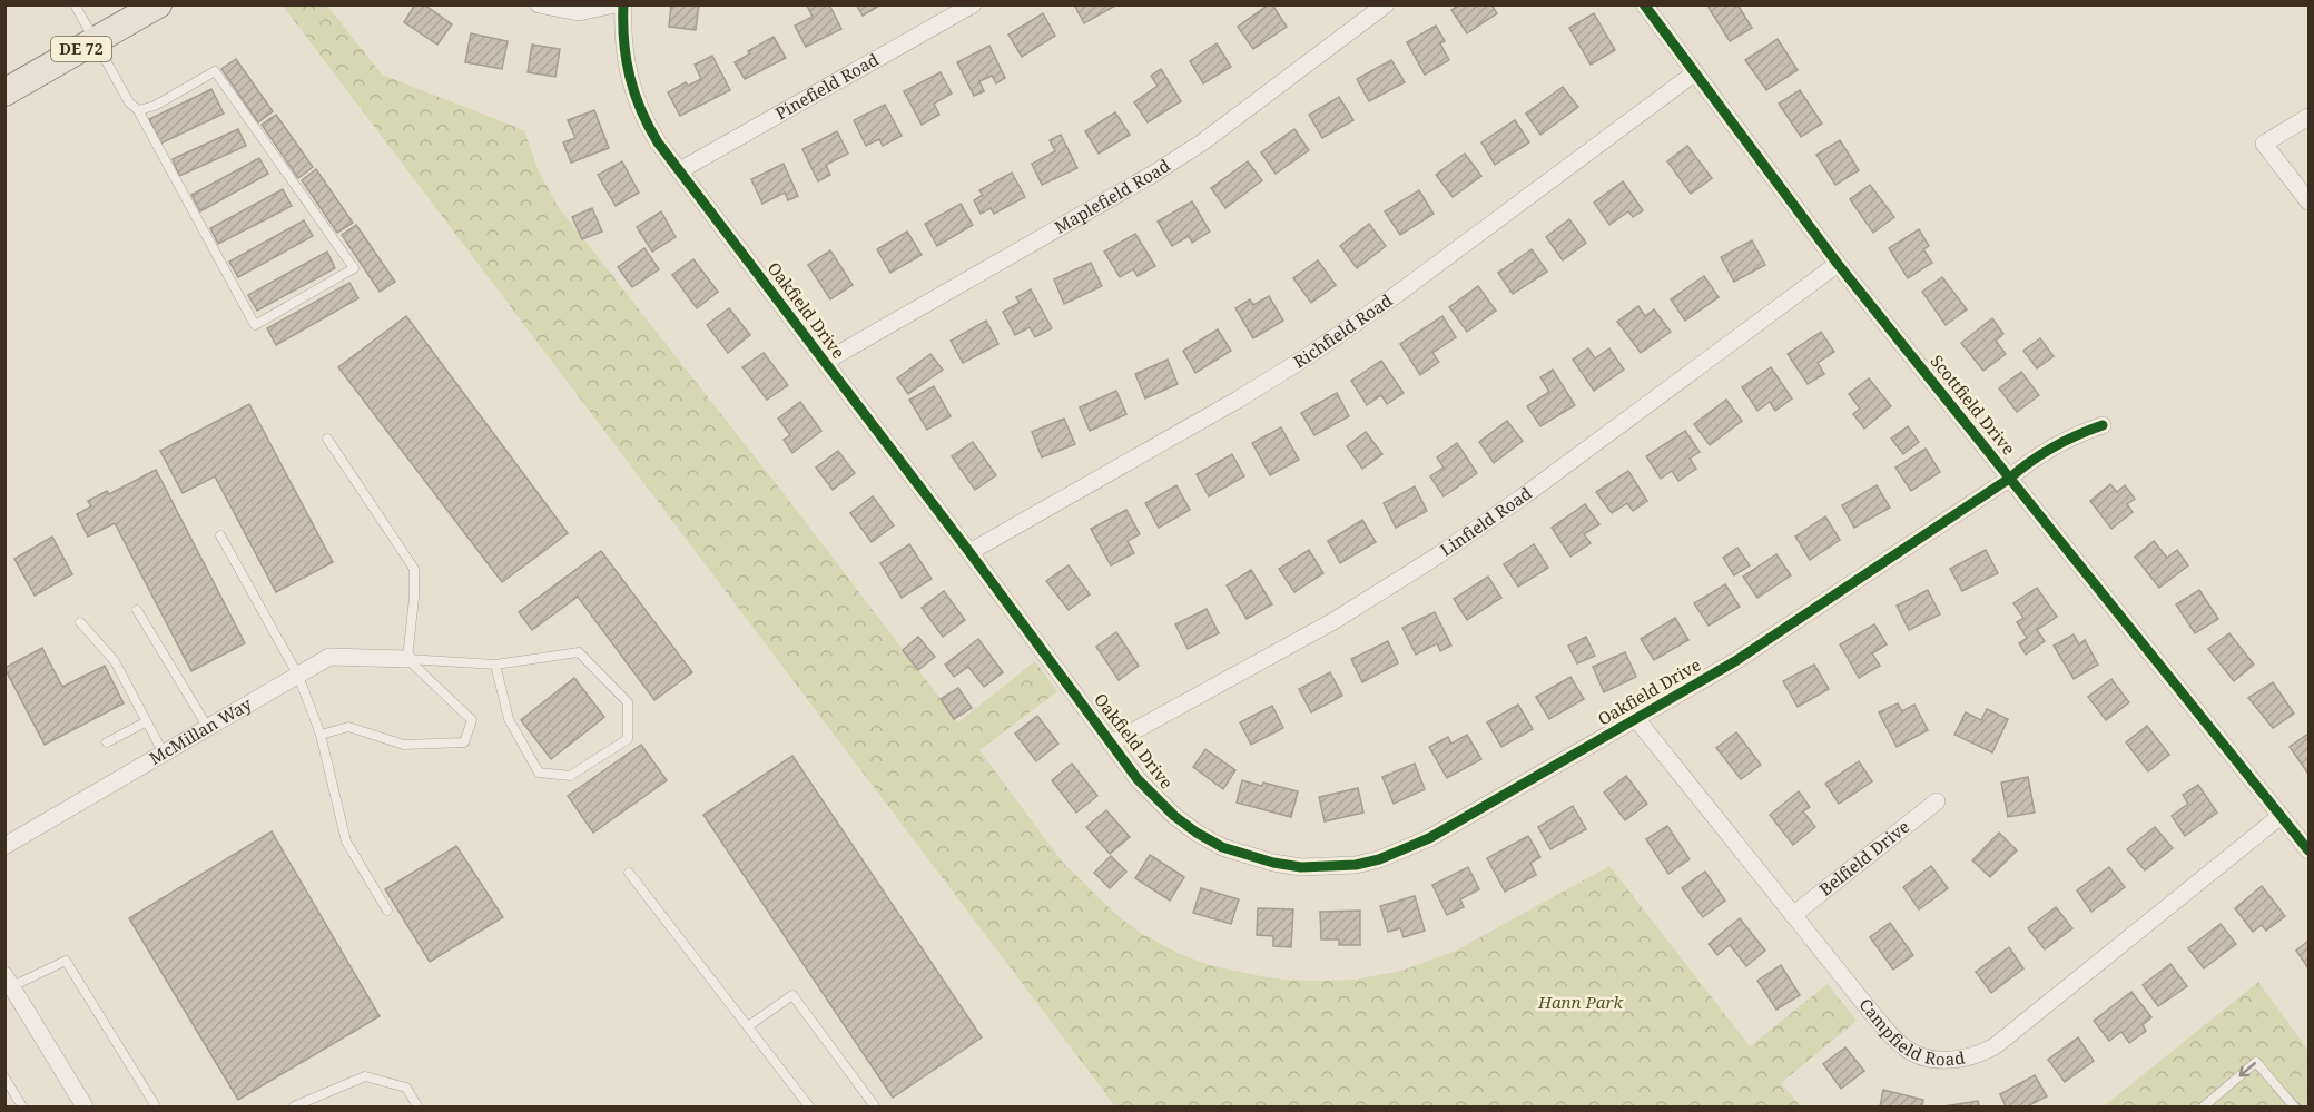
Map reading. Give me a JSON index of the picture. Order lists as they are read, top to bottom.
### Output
{
  "streets": {
    "main road": ["DE 72"],
    "street": [
      "Pinefield Road",
      "Maplefield Road",
      "Oakfield Drive",
      "Richfield Road",
      "Scottfield Drive",
      "Linfield Road",
      "McMillan Way",
      "Belfield Drive",
      "Campfield Road"
    ]
  },
  "crossings": [
    ["Pinefield Road", "Oakfield Drive"],
    ["Maplefield Road", "Oakfield Drive"],
    ["Oakfield Drive", "Richfield Road"],
    ["Oakfield Drive", "Scottfield Drive"],
    ["Oakfield Drive", "Linfield Road"],
    ["Oakfield Drive", "Campfield Road"],
    ["Richfield Road", "Scottfield Drive"],
    ["Scottfield Drive", "Linfield Road"],
    ["Scottfield Drive", "Campfield Road"],
    ["Belfield Drive", "Campfield Road"]
  ],
  "parks": ["Hann Park"]
}
